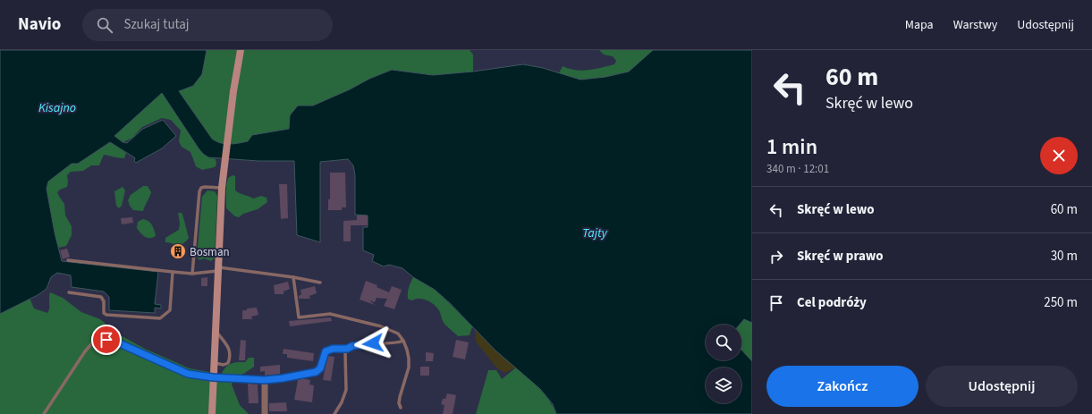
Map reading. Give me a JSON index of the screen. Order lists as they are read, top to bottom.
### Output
{
  "water": ["Kisajno", "Tajty"],
  "places": {
    "building": ["Bosman"]
  },
  "page": {
    "header": "Navio",
    "search": "Szukaj tutaj",
    "nav": ["Mapa", "Warstwy", "Udostępnij"],
    "turn": ["60 m", "Skręć w lewo"],
    "heading": ["1 min", "340 m · 12:01"],
    "list": [
      {
        "name": "Skręć w lewo",
        "value": "60 m"
      },
      {
        "name": "Skręć w prawo",
        "value": "30 m"
      },
      {
        "name": "Cel podróży",
        "value": "250 m"
      }
    ],
    "buttons": ["Zakończ", "Udostępnij"]
  }
}
